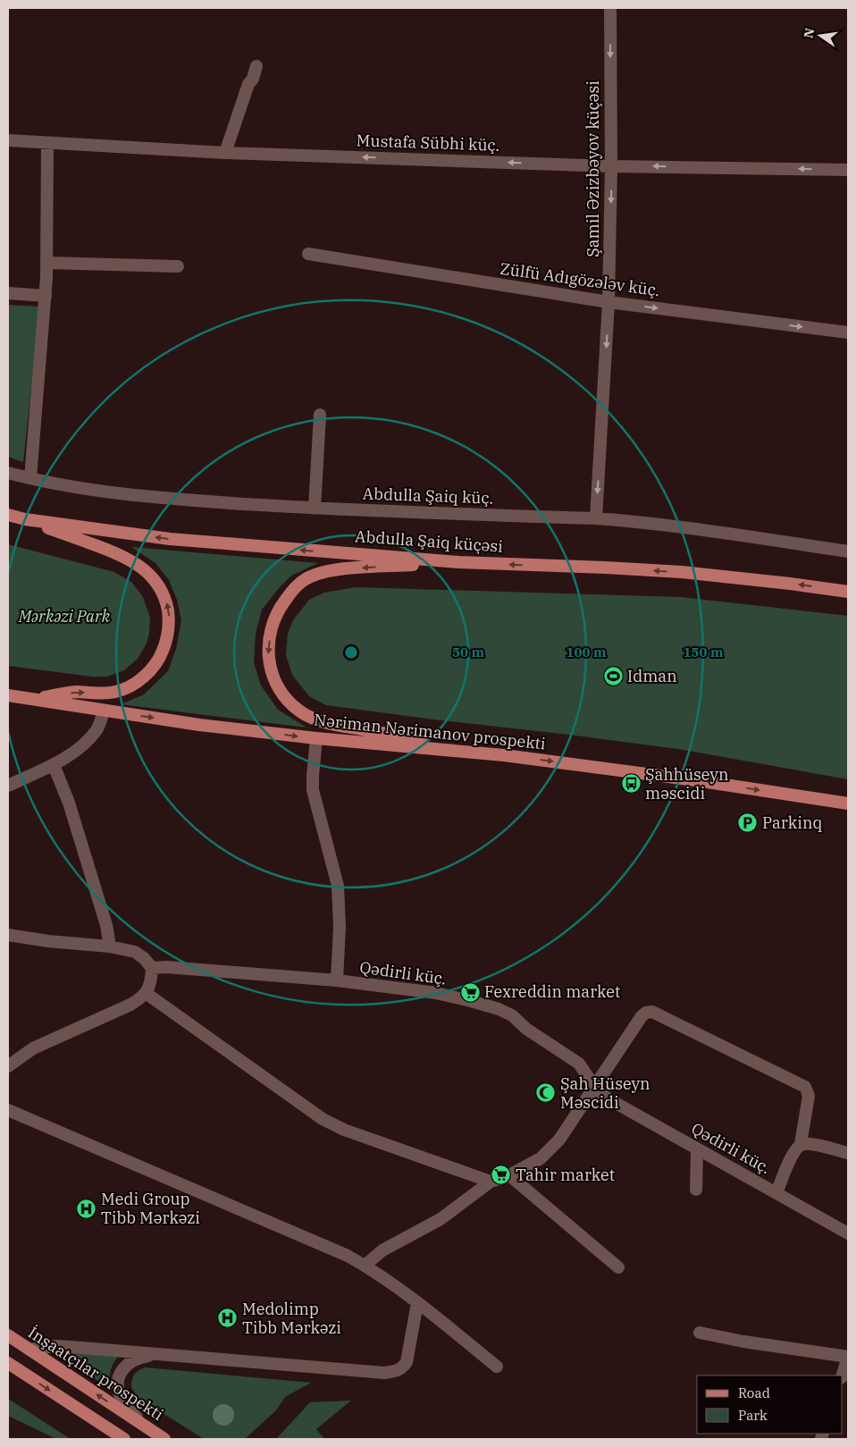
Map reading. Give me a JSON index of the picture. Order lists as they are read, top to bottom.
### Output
{
  "streets": {
    "main road": ["Abdulla Şaiq küçəsi", "Nəriman Nərimanov prospekti", "İnşaatçılar prospekti"],
    "street": [
      "Mustafa Sübhi küç.",
      "Şamil Əzizbəyov küçəsi",
      "Zülfü Adıgözələv küç.",
      "Abdulla Şaiq küç.",
      "Qədirli küç."
    ]
  },
  "crossings": [
    ["Mustafa Sübhi küç.", "Şamil Əzizbəyov küçəsi"],
    ["Şamil Əzizbəyov küçəsi", "Zülfü Adıgözələv küç."],
    ["Şamil Əzizbəyov küçəsi", "Abdulla Şaiq küç."]
  ],
  "one_way": [
    "Mustafa Sübhi küç.",
    "Şamil Əzizbəyov küçəsi",
    "Zülfü Adıgözələv küç.",
    "Abdulla Şaiq küçəsi",
    "Nəriman Nərimanov prospekti"
  ],
  "parks": ["Mərkəzi Park"],
  "places": {
    "sports": ["Idman"],
    "bus stop": ["Şahhüseyn məscidi"],
    "parking": ["Parkinq"],
    "supermarket": ["Fexreddin market", "Tahir market"],
    "mosque": ["Şah Hüseyn Məscidi"],
    "hospital": ["Medi Group Tibb Mərkəzi", "Medolimp Tibb Mərkəzi"]
  },
  "legend": ["Road", "Park"],
  "north": "left",
  "rings": ["50 m", "100 m", "150 m"]
}
